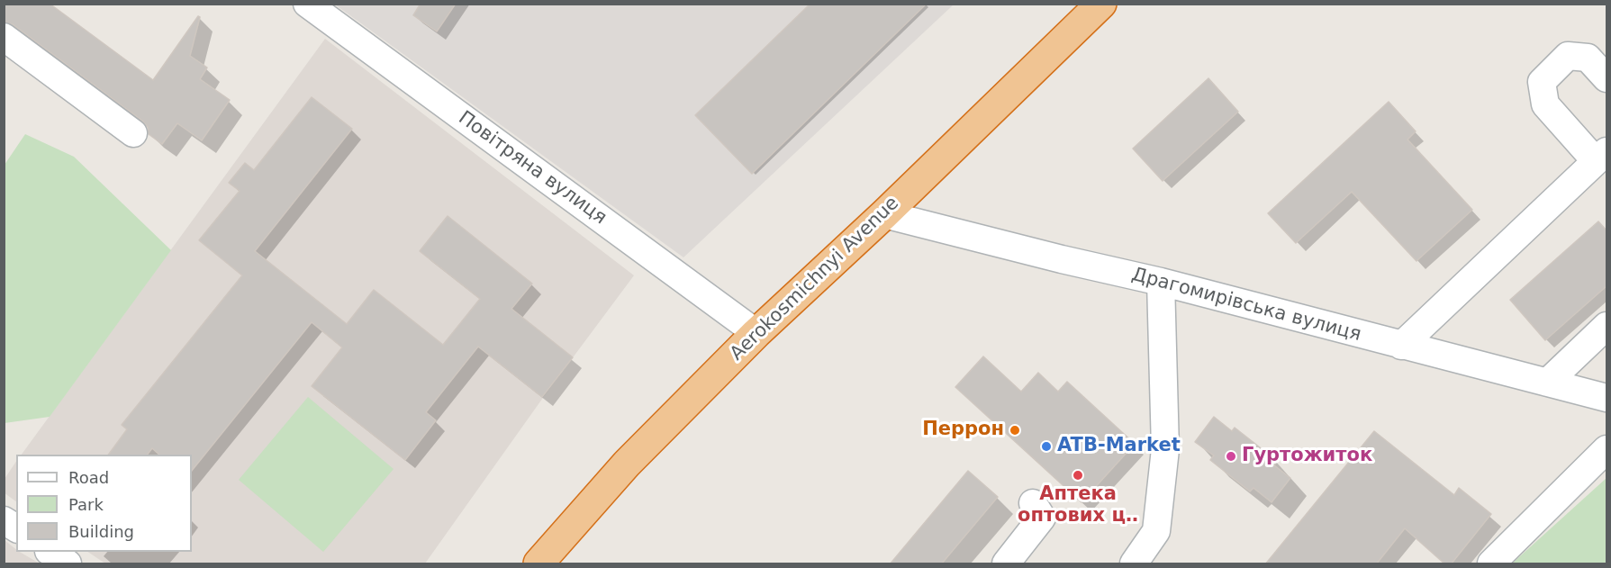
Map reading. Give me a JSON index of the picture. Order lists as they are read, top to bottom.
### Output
{
  "streets": {
    "highway": ["Aerokosmichnyi Avenue"],
    "street": ["Повітряна вулиця", "Драгомирівська вулиця"]
  },
  "crossings": [
    ["Повітряна вулиця", "Aerokosmichnyi Avenue"],
    ["Aerokosmichnyi Avenue", "Драгомирівська вулиця"]
  ],
  "places": [
    "Перрон",
    "ATB-Market",
    "Гуртожиток",
    "Аптека оптових ц‥"
  ],
  "legend": ["Road", "Park", "Building"]
}
